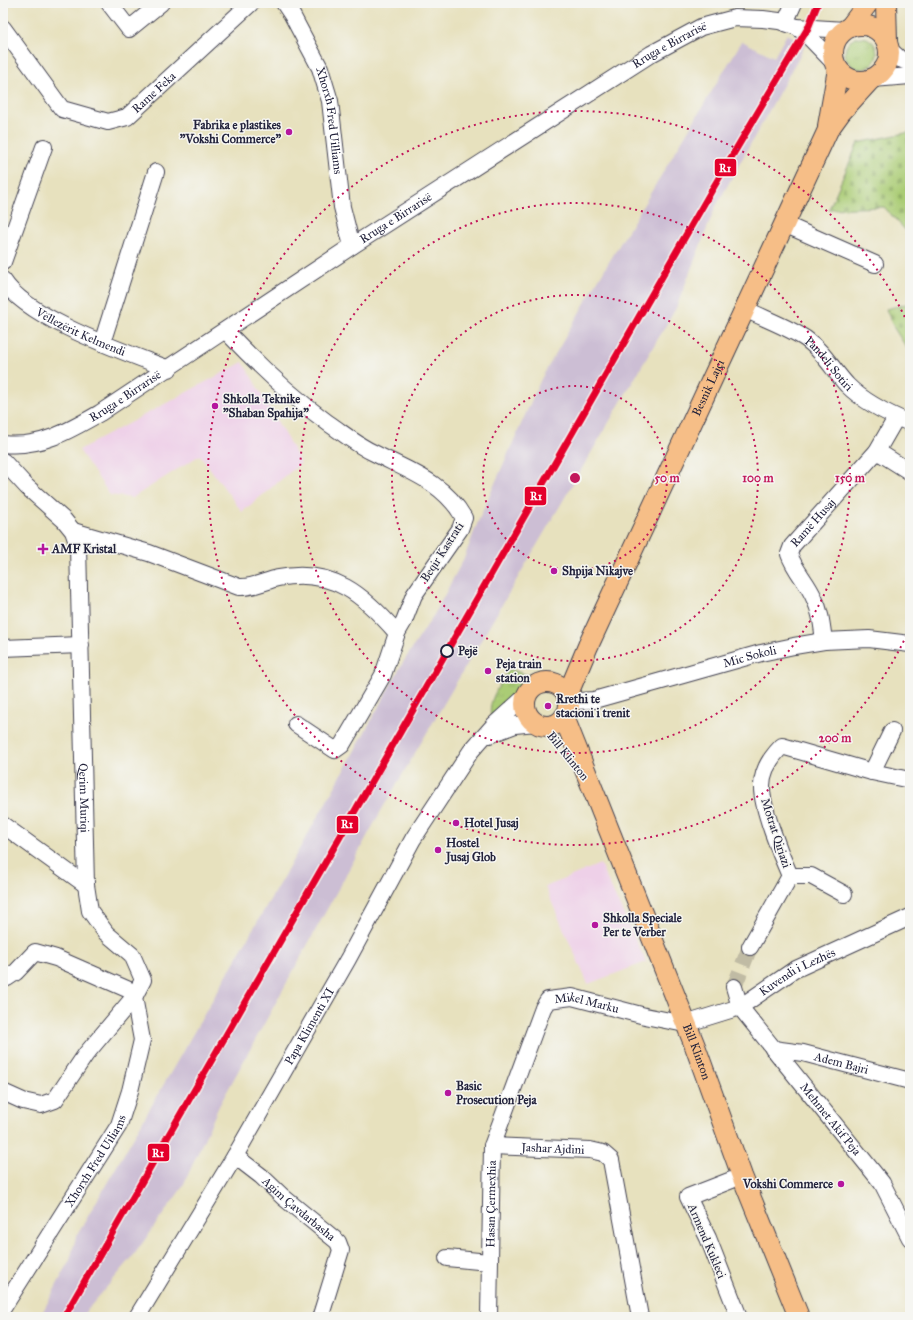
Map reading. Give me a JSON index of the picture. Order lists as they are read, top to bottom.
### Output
{
  "streets": {
    "main road": ["Besnik Lajçi", "Bill Klinton", "Papa Klimenti XI"],
    "street": [
      "Rruga e Birrarisë",
      "Rame Feka",
      "Xhorxh Fred Uilliams",
      "Vëllezërit Kelmendi",
      "Pandeli Sotiri",
      "Ramë Husaj",
      "Beqir Kastrati",
      "Mic Sokoli",
      "Qerim Muriqi",
      "Motrat Qiriazi",
      "Kuvendi i Lezhës",
      "Mikel Marku",
      "Adem Bajri",
      "Mehmet Akif Peja",
      "Jashar Ajdini",
      "Xhorxh Fred Uiliams",
      "Hasan Çermexhia",
      "Agim Çavdarbasha",
      "Armend Kukleci"
    ]
  },
  "crossings": [
    ["Rruga e Birrarisë", "Xhorxh Fred Uilliams"],
    ["Rruga e Birrarisë", "Vëllezërit Kelmendi"],
    ["Rruga e Birrarisë", "Besnik Lajçi"],
    ["Rruga e Birrarisë", "Beqir Kastrati"],
    ["Pandeli Sotiri", "Besnik Lajçi"],
    ["Pandeli Sotiri", "Ramë Husaj"],
    ["Besnik Lajçi", "Mic Sokoli"],
    ["Besnik Lajçi", "Bill Klinton"],
    ["Besnik Lajçi", "Papa Klimenti XI"],
    ["Ramë Husaj", "Mic Sokoli"],
    ["Mic Sokoli", "Bill Klinton"],
    ["Mic Sokoli", "Papa Klimenti XI"],
    ["Bill Klinton", "Kuvendi i Lezhës"],
    ["Bill Klinton", "Mikel Marku"],
    ["Bill Klinton", "Papa Klimenti XI"],
    ["Bill Klinton", "Armend Kukleci"],
    ["Qerim Muriqi", "Xhorxh Fred Uiliams"],
    ["Kuvendi i Lezhës", "Mikel Marku"],
    ["Kuvendi i Lezhës", "Mehmet Akif Peja"],
    ["Mikel Marku", "Jashar Ajdini"],
    ["Mikel Marku", "Hasan Çermexhia"],
    ["Papa Klimenti XI", "Agim Çavdarbasha"],
    ["Adem Bajri", "Mehmet Akif Peja"],
    ["Jashar Ajdini", "Hasan Çermexhia"]
  ],
  "places": {
    "other": [
      "Fabrika e plastikes \"Vokshi Commerce\"",
      "Shkolla Teknike \"Shaban Spahija\"",
      "Shpija Nikajve",
      "Pejë",
      "Peja train station",
      "Rrethi te stacioni i trenit",
      "Hotel Jusaj",
      "Hostel Jusaj Glob",
      "Shkolla Speciale Per te Verber",
      "Basic Prosecution Peja",
      "Vokshi Commerce"
    ],
    "health": ["AMF Kristal"]
  },
  "lines": ["transit line R1"],
  "rings": [
    "50 m",
    "100 m",
    "150 m",
    "200 m"
  ]
}
